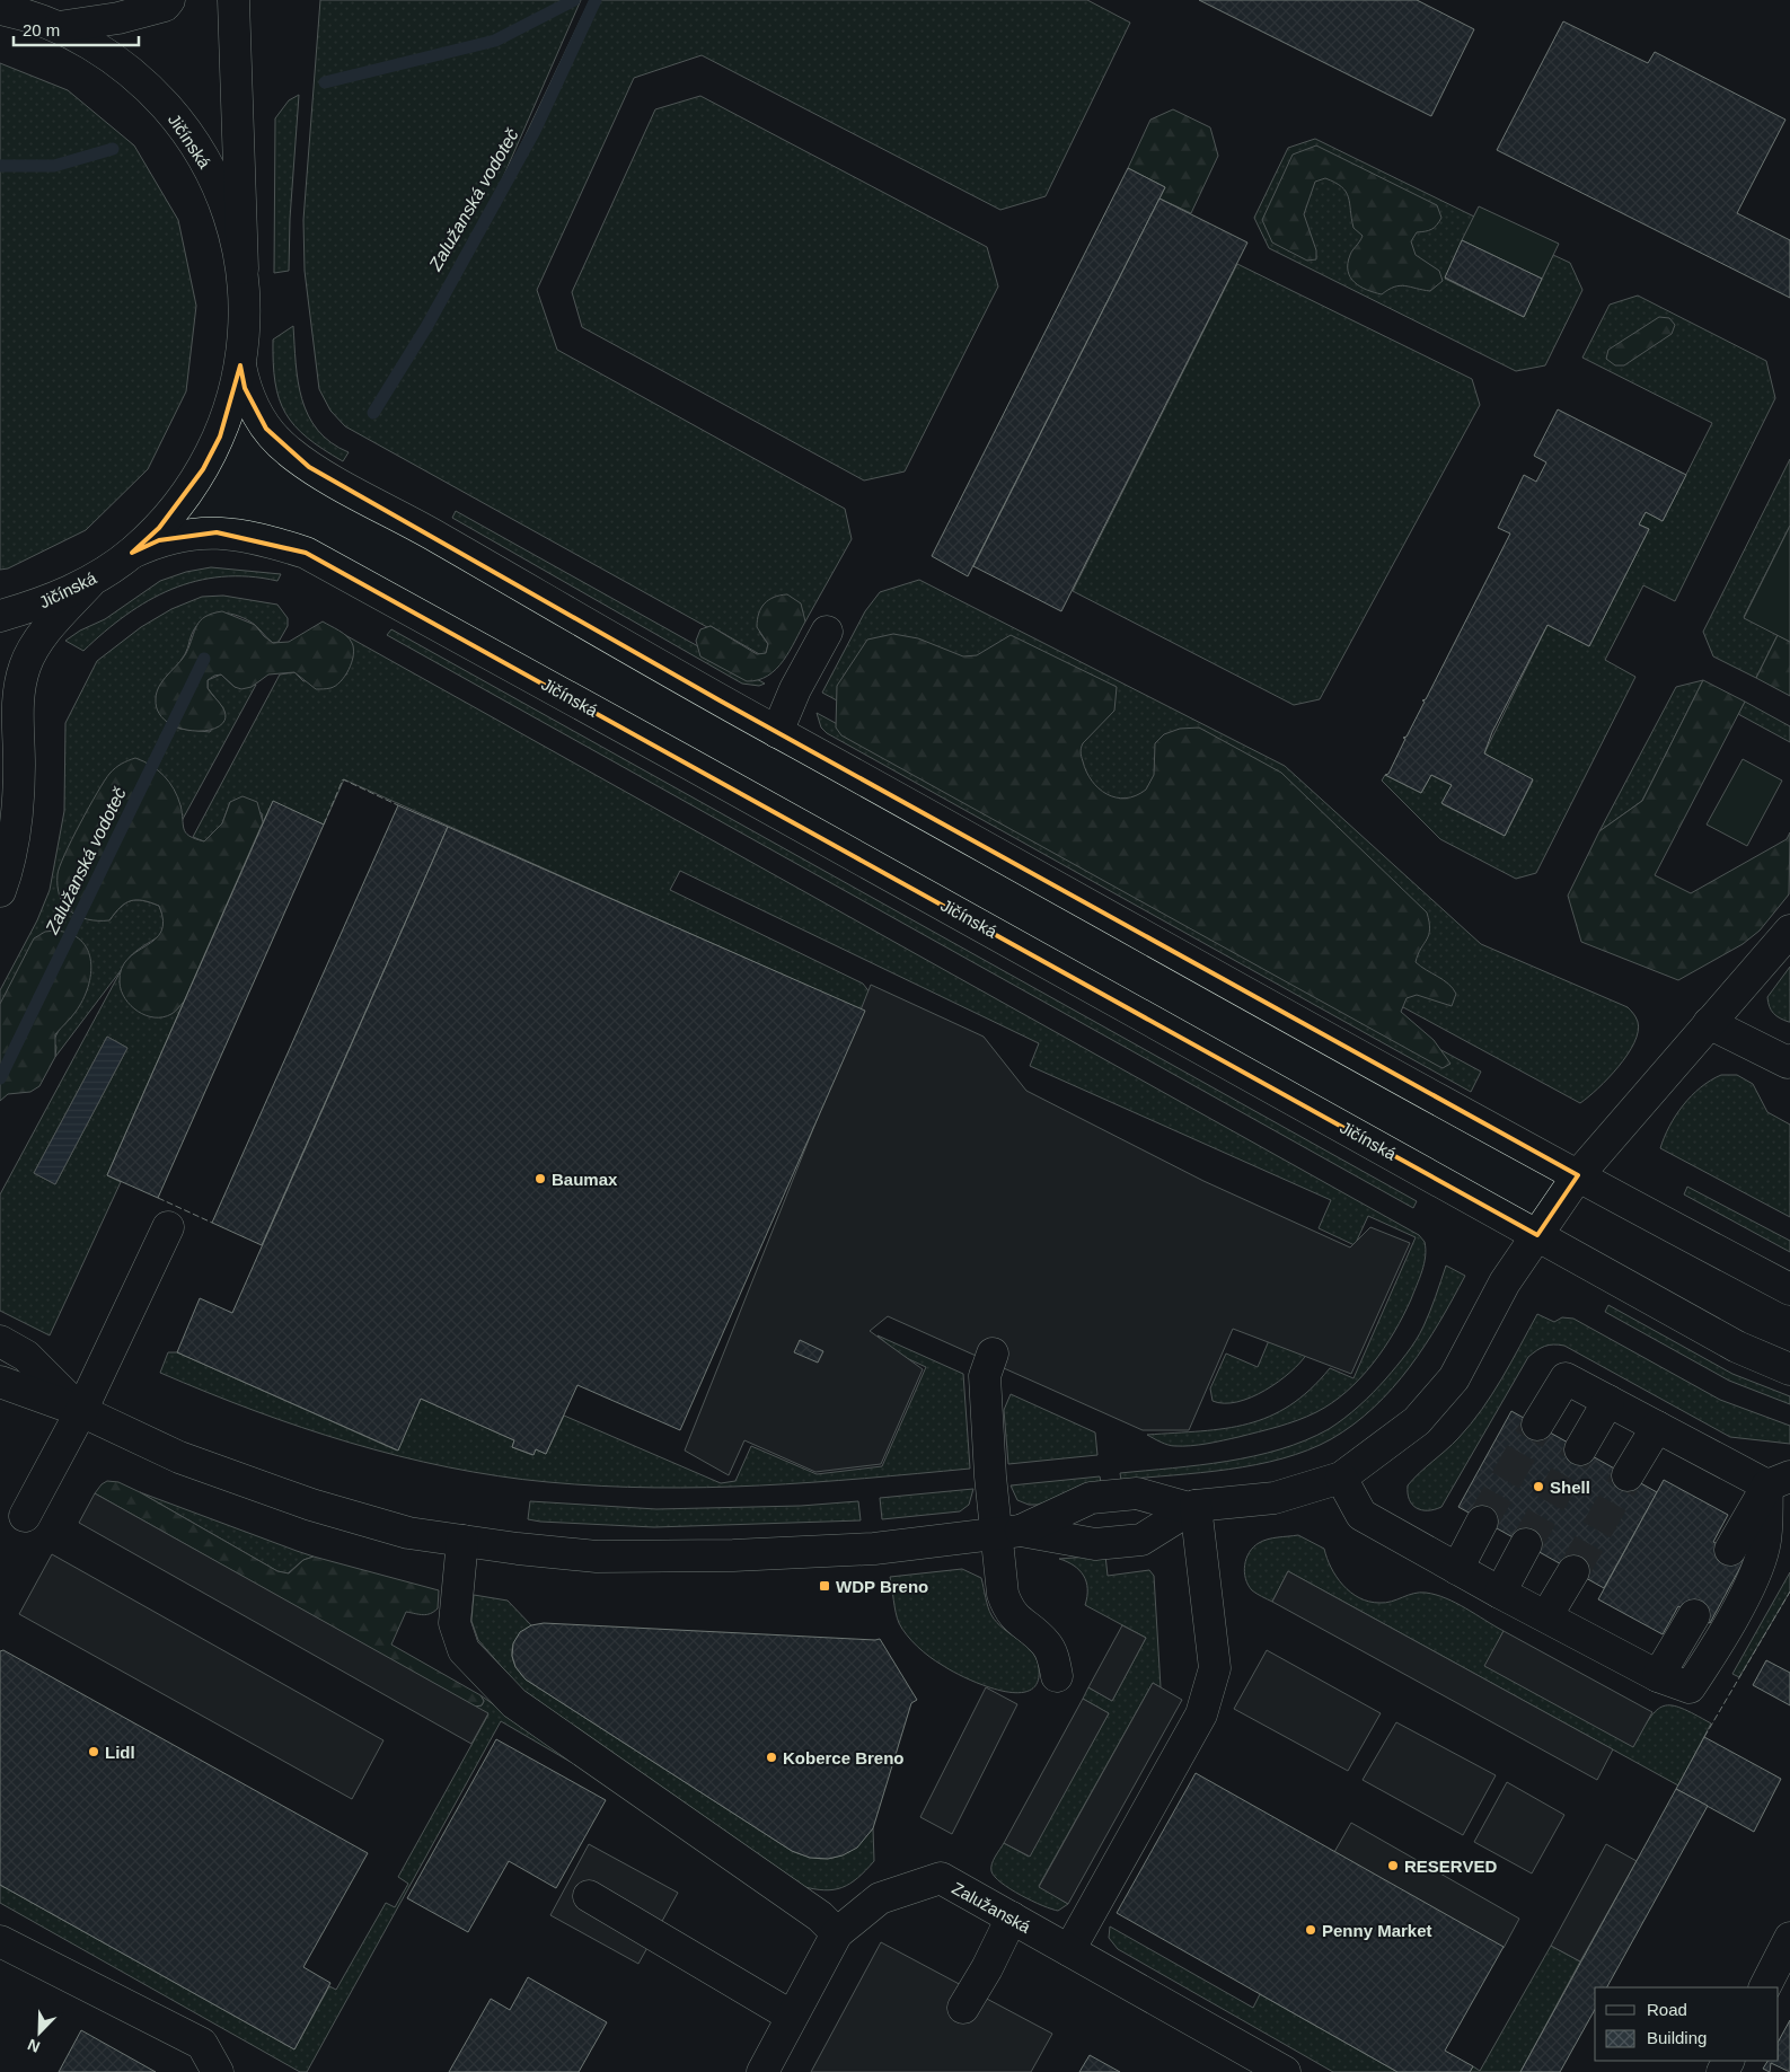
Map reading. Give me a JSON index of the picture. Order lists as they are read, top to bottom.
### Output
{
  "streets": {
    "main road": ["Jičínská", "Zalužanská"]
  },
  "water": ["Zalužanská vodoteč"],
  "places": {
    "other": [
      "Baumax",
      "Shell",
      "Lidl",
      "Koberce Breno",
      "RESERVED",
      "Penny Market"
    ],
    "transit": ["WDP Breno"]
  },
  "legend": ["Road", "Building"],
  "scale_bar": "20 m",
  "north": "bottom left"
}
